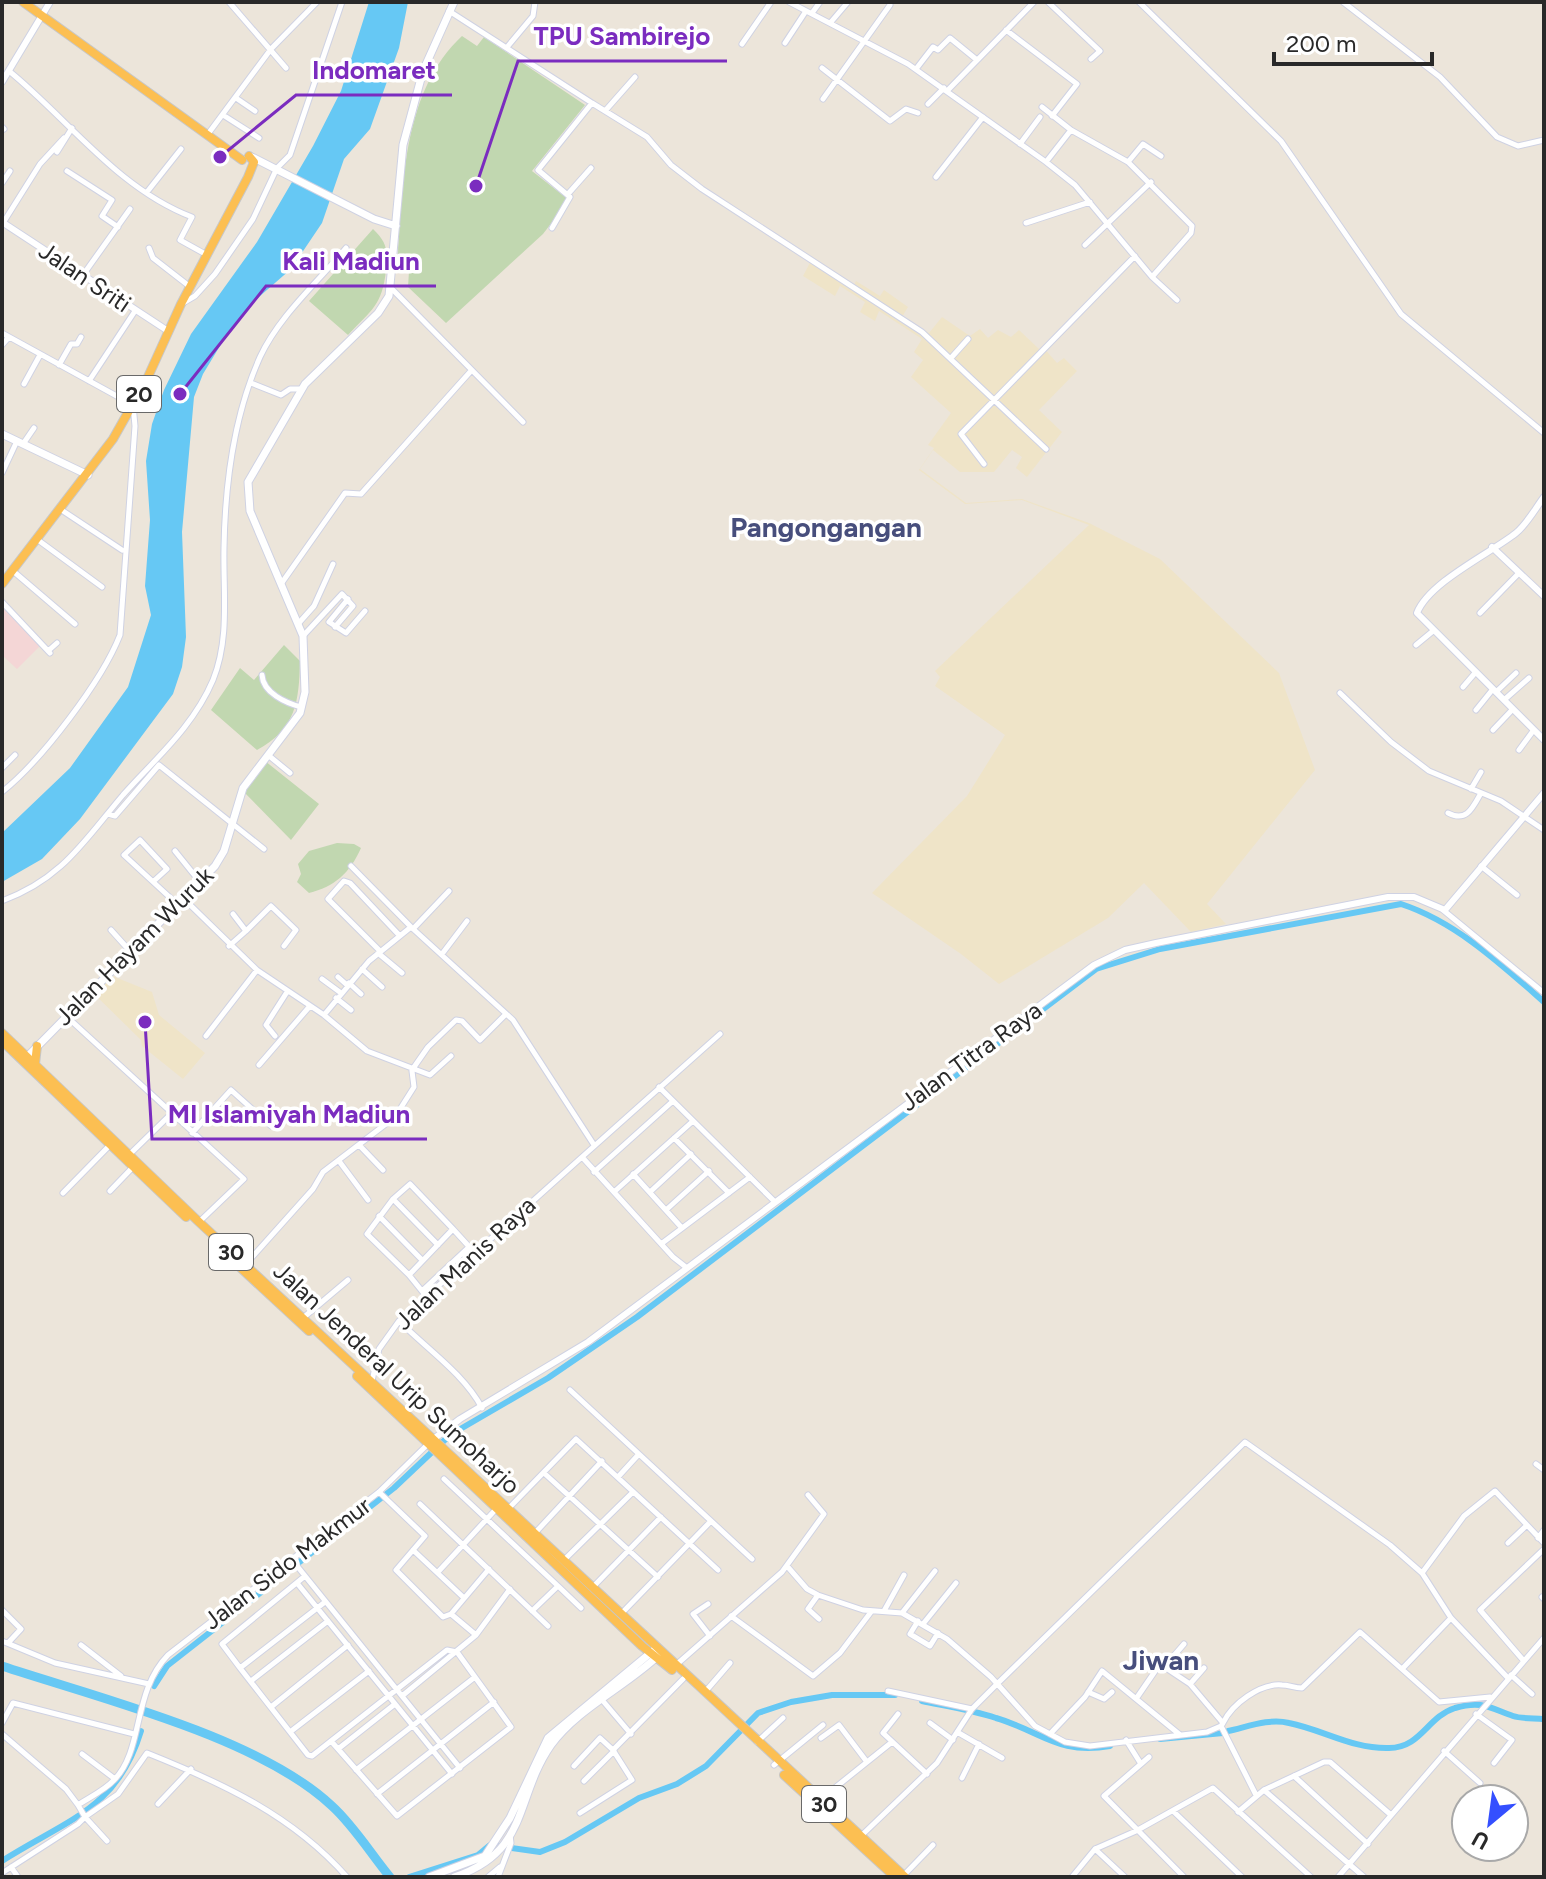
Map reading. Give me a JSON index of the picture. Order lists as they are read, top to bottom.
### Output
{
  "streets": {
    "highway": ["20", "30", "Jalan Jenderal Urip Sumoharjo"],
    "main road": ["Jalan Hayam Wuruk"],
    "street": [
      "Jalan Sriti",
      "Jalan Titra Raya",
      "Jalan Manis Raya",
      "Jalan Sido Makmur"
    ]
  },
  "crossings": [
    ["Jalan Sriti", "20"],
    ["Jalan Hayam Wuruk", "Jalan Jenderal Urip Sumoharjo"],
    ["Jalan Titra Raya", "Jalan Jenderal Urip Sumoharjo"],
    ["Jalan Titra Raya", "Jalan Sido Makmur"],
    ["30", "Jalan Jenderal Urip Sumoharjo"],
    ["Jalan Manis Raya", "Jalan Jenderal Urip Sumoharjo"],
    ["Jalan Jenderal Urip Sumoharjo", "Jalan Sido Makmur"]
  ],
  "districts": ["Pangongangan", "Jiwan"],
  "places": [
    "Indomaret",
    "TPU Sambirejo",
    "Kali Madiun",
    "MI Islamiyah Madiun"
  ],
  "scale_bar": "200 m",
  "north": "bottom left"
}
